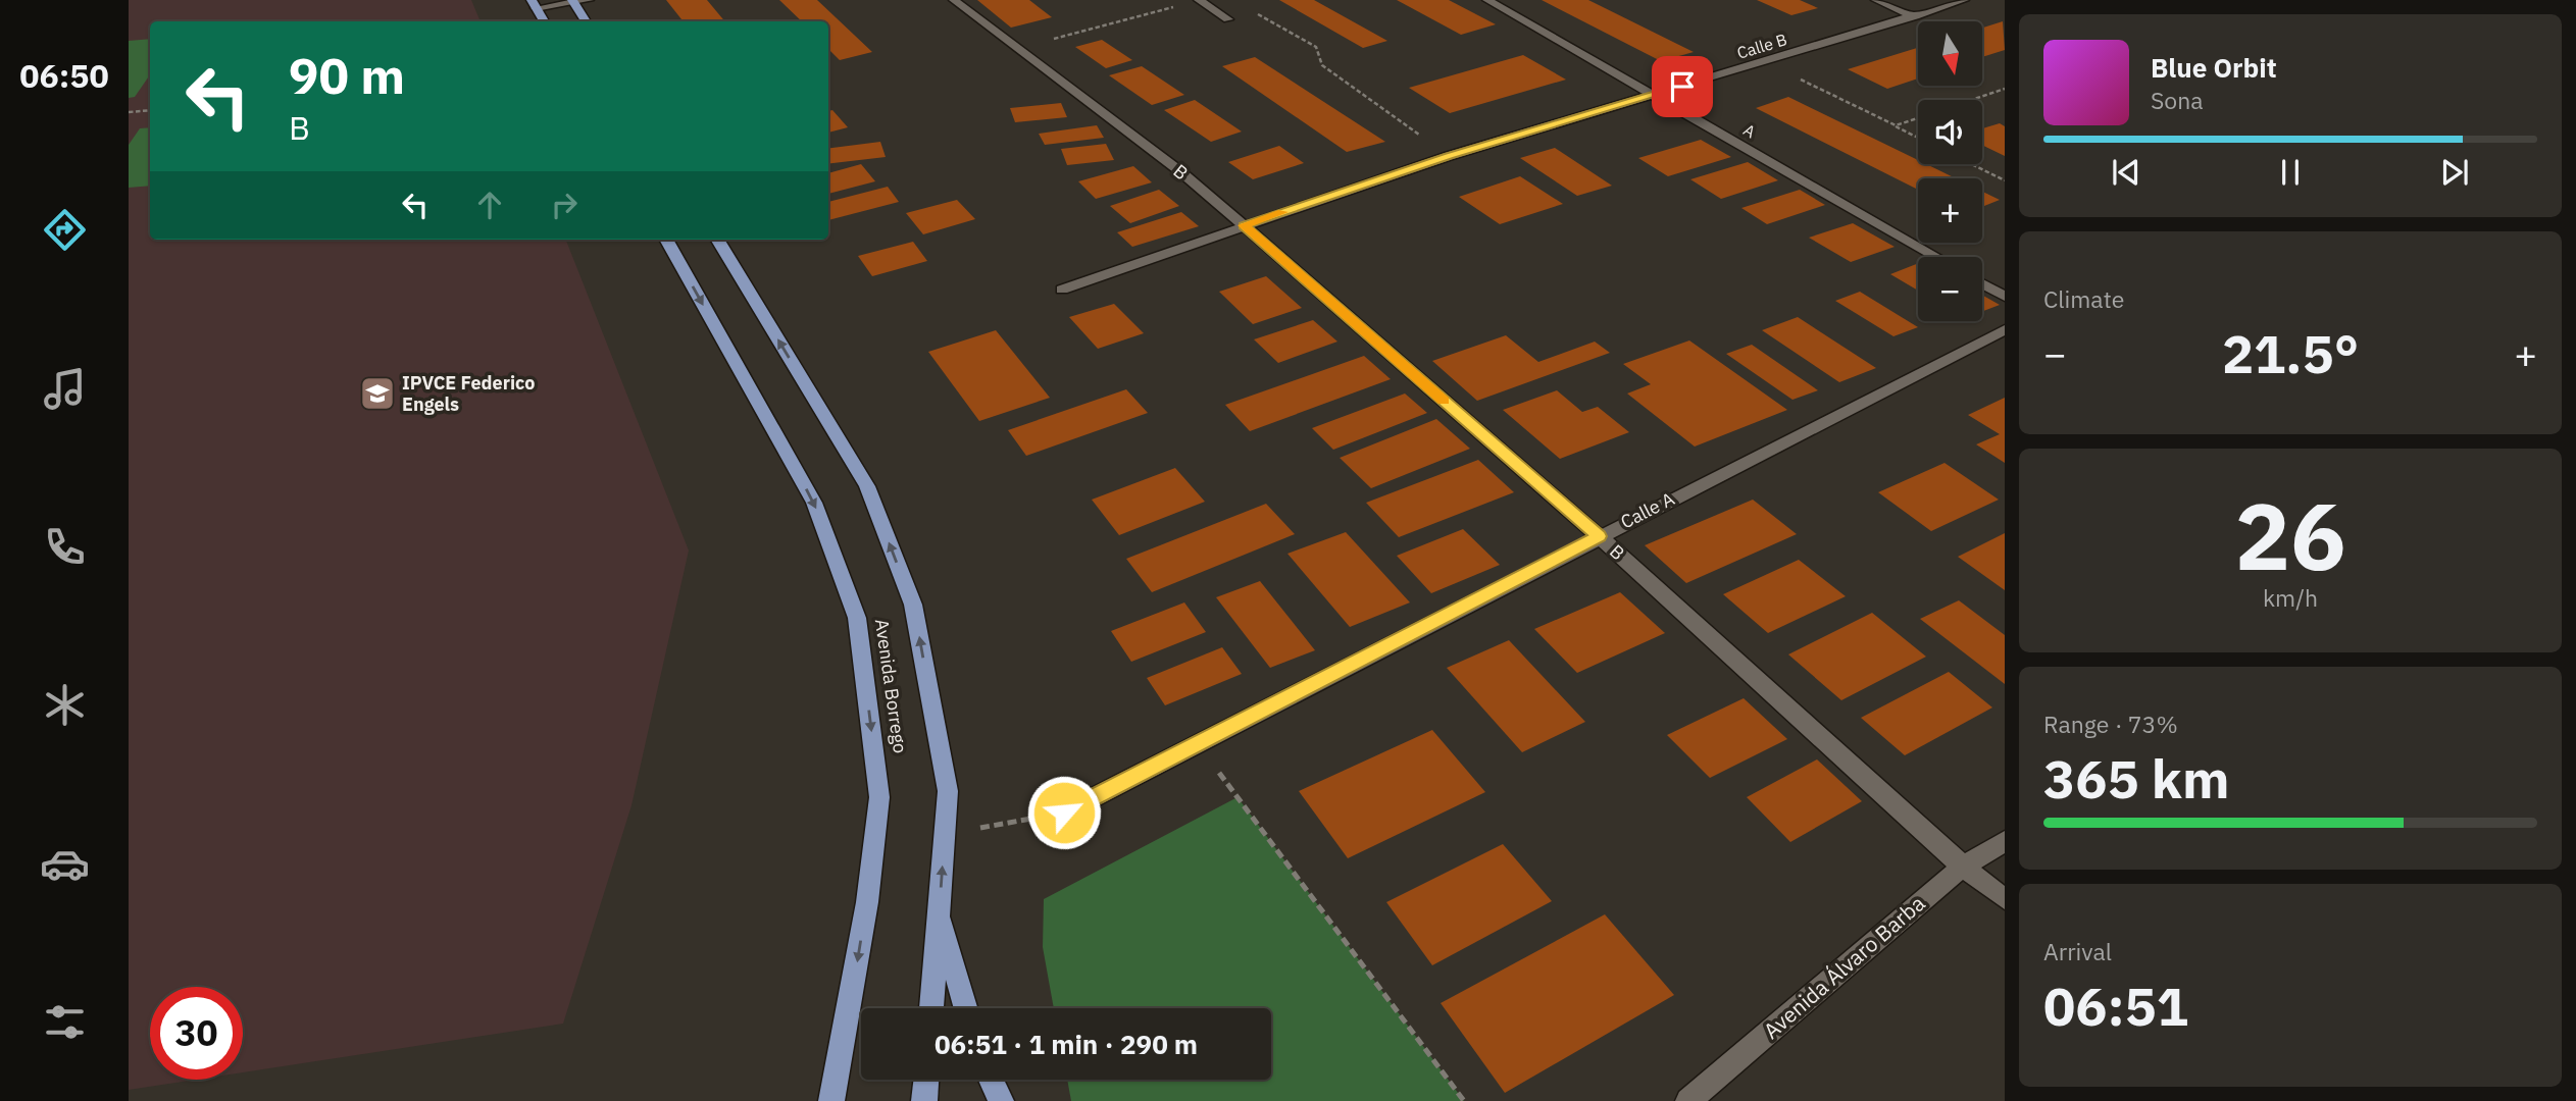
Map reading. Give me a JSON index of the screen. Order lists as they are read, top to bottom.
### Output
{
  "streets": {
    "main road": ["Avenida Borrego"],
    "street": [
      "Calle B",
      "A",
      "B",
      "Calle A",
      "Avenida Álvaro Barba"
    ]
  },
  "crossings": [
    ["Calle B", "A"],
    ["Calle B", "B"],
    ["B", "Calle A"],
    ["B", "Avenida Álvaro Barba"]
  ],
  "places": {
    "school or university": ["IPVCE Federico Engels"]
  },
  "north": "bottom",
  "page": {
    "tabs": "06:50",
    "map_buttons": ["+", "−"],
    "turn": ["90 m", "B"],
    "song": ["Blue Orbit", "Sona"],
    "tile": [
      "Climate",
      ["26", "km/h"],
      ["Range · 73%", "365 km"],
      ["Arrival", "06:51"]
    ],
    "heat": ["−", "21.5°", "+"],
    "limit": "30",
    "trip": "06:51 · 1 min · 290 m"
  }
}
